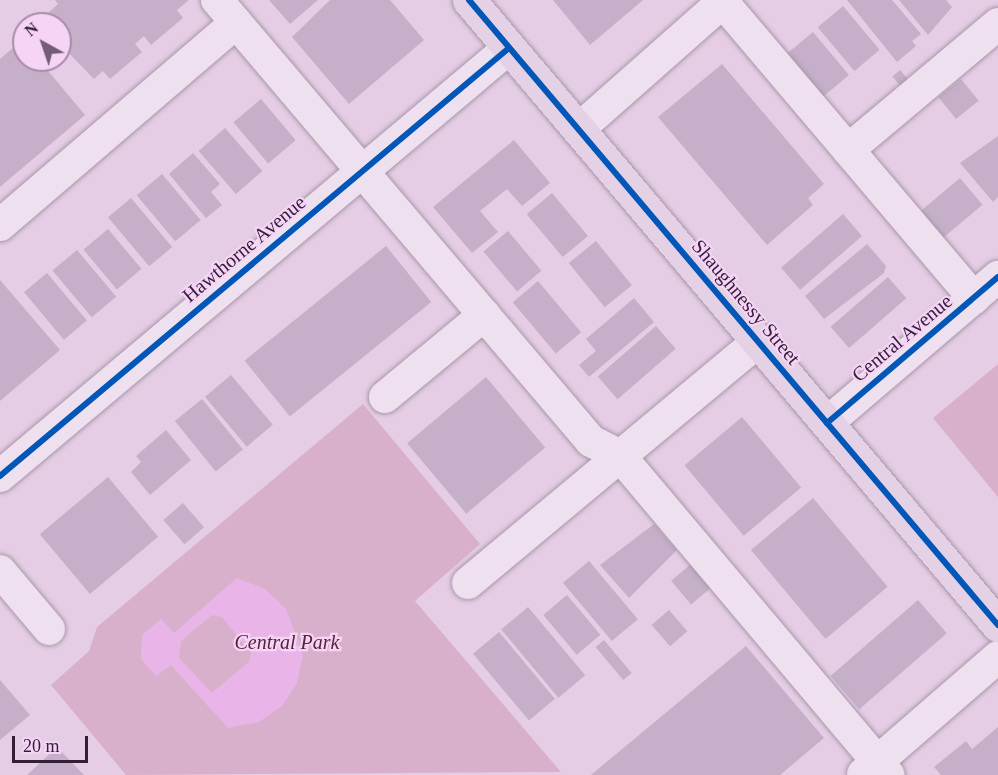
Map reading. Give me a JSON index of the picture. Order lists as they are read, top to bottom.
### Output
{
  "streets": {
    "main road": ["Shaughnessy Street"],
    "street": ["Hawthorne Avenue", "Central Avenue"]
  },
  "crossings": [
    ["Hawthorne Avenue", "Shaughnessy Street"],
    ["Shaughnessy Street", "Central Avenue"]
  ],
  "parks": ["Central Park"],
  "scale_bar": "20 m",
  "north": "top left"
}
